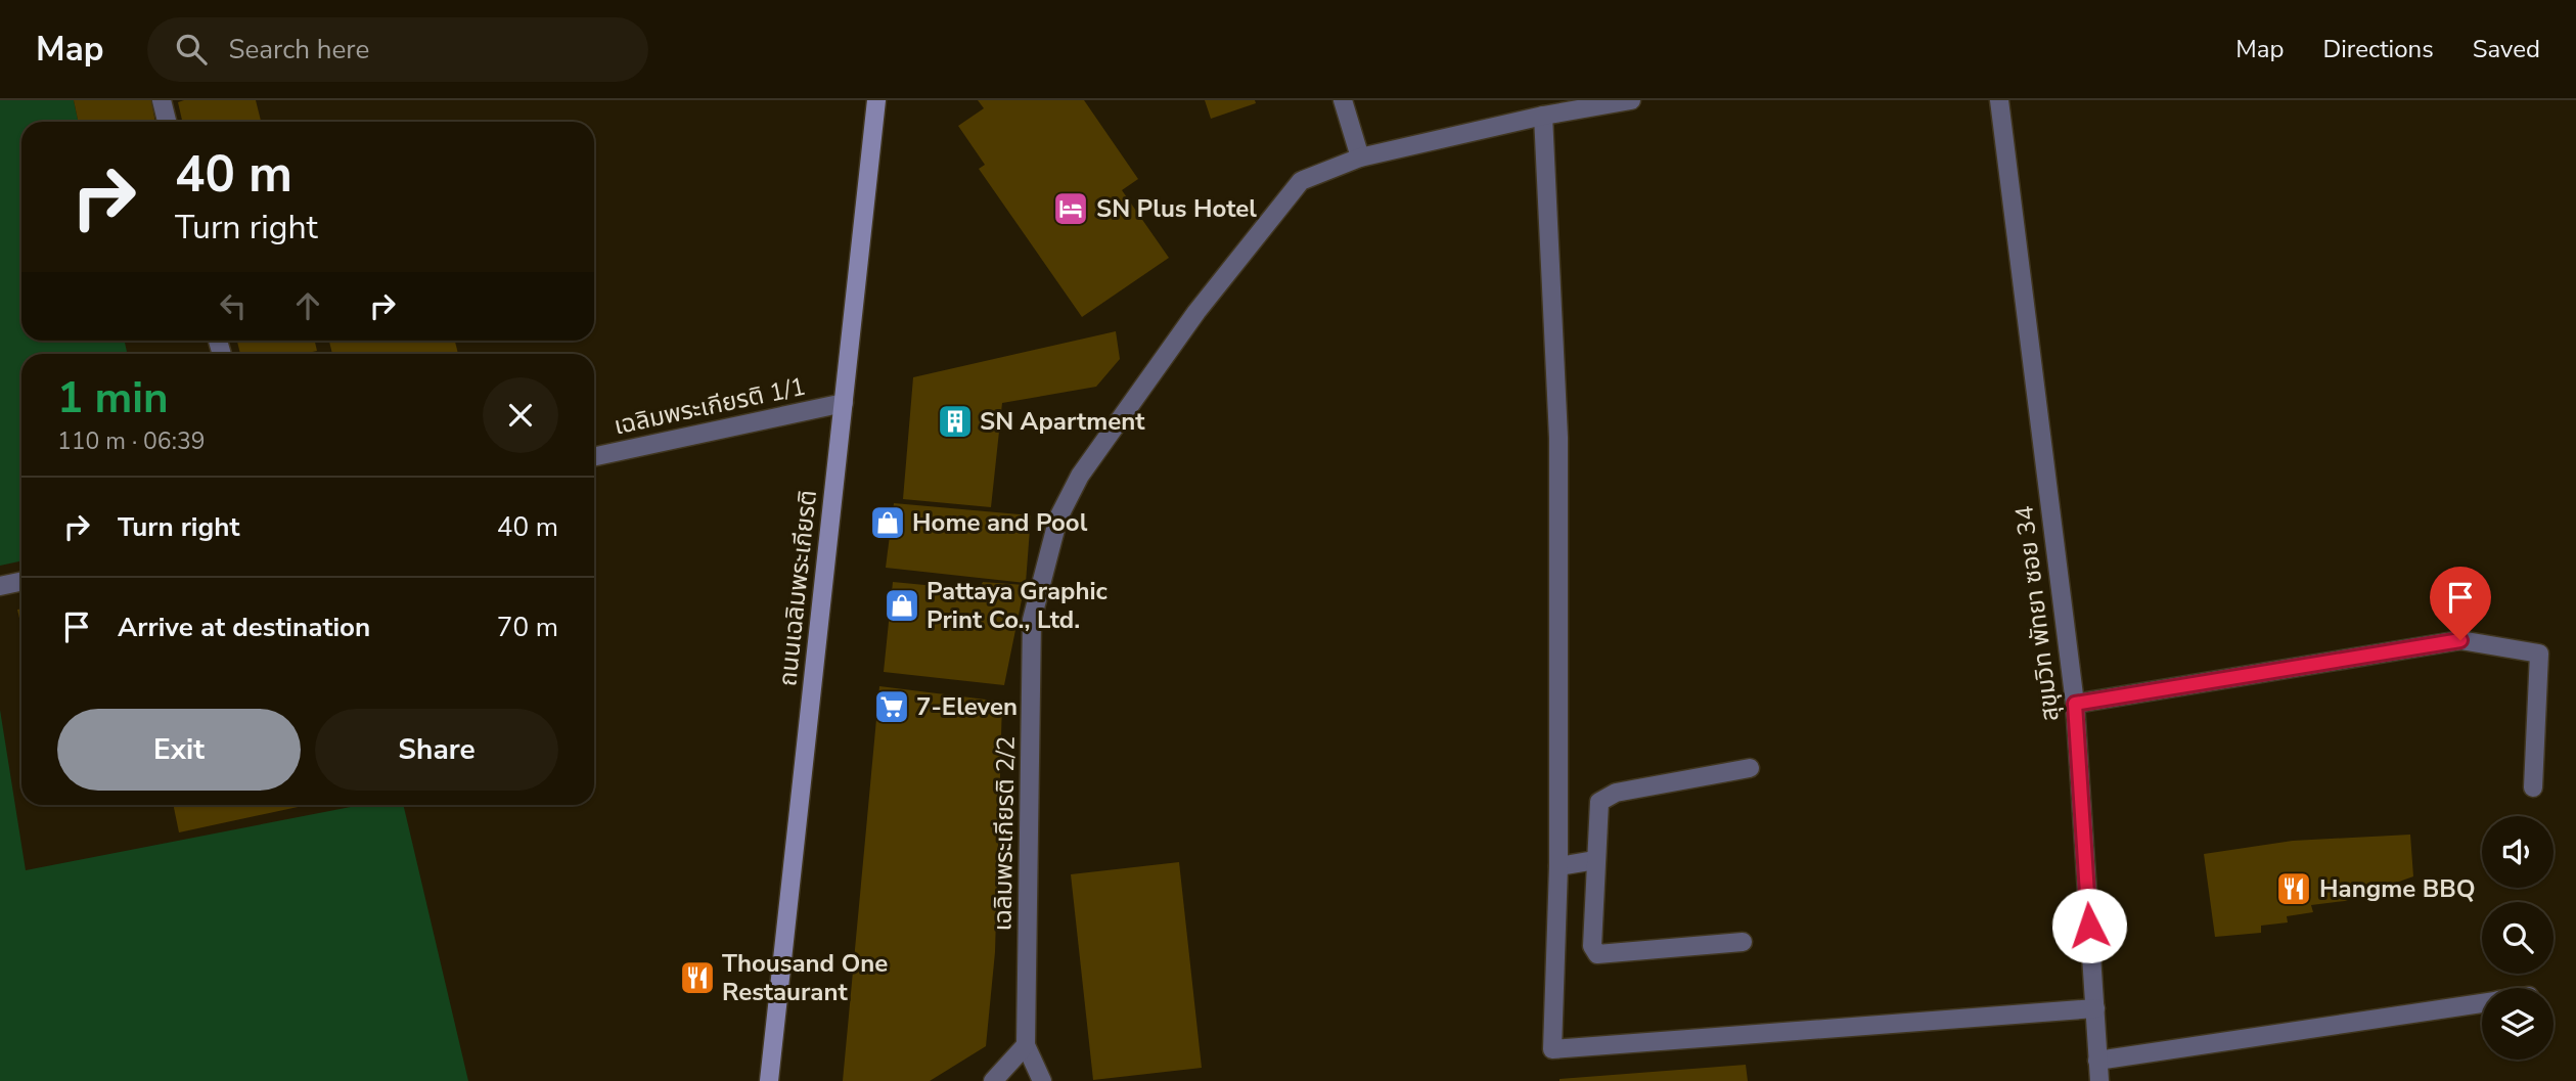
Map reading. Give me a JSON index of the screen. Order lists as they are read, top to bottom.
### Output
{
  "streets": {
    "main road": ["ถนนเฉลิมพระเกียรติ"],
    "street": ["เฉลิมพระเกียรติ 1/1", "สุขุมวิท พัทยา ซอย 34", "เฉลิมพระเกียรติ 2/2"]
  },
  "crossings": [
    ["เฉลิมพระเกียรติ 1/1", "ถนนเฉลิมพระเกียรติ"]
  ],
  "places": {
    "hotel": ["SN Plus Hotel"],
    "building": ["SN Apartment"],
    "shop": ["Home and Pool", "Pattaya Graphic Print Co., Ltd."],
    "supermarket": ["7-Eleven"],
    "restaurant": ["Hangme BBQ", "Thousand One Restaurant"]
  },
  "page": {
    "header": "Map",
    "search": "Search here",
    "nav": ["Map", "Directions", "Saved"],
    "turn": ["40 m", "Turn right"],
    "heading": ["1 min", "110 m · 06:39"],
    "list": [
      {
        "name": "Turn right",
        "value": "40 m"
      },
      {
        "name": "Arrive at destination",
        "value": "70 m"
      }
    ],
    "buttons": ["Exit", "Share"]
  }
}
